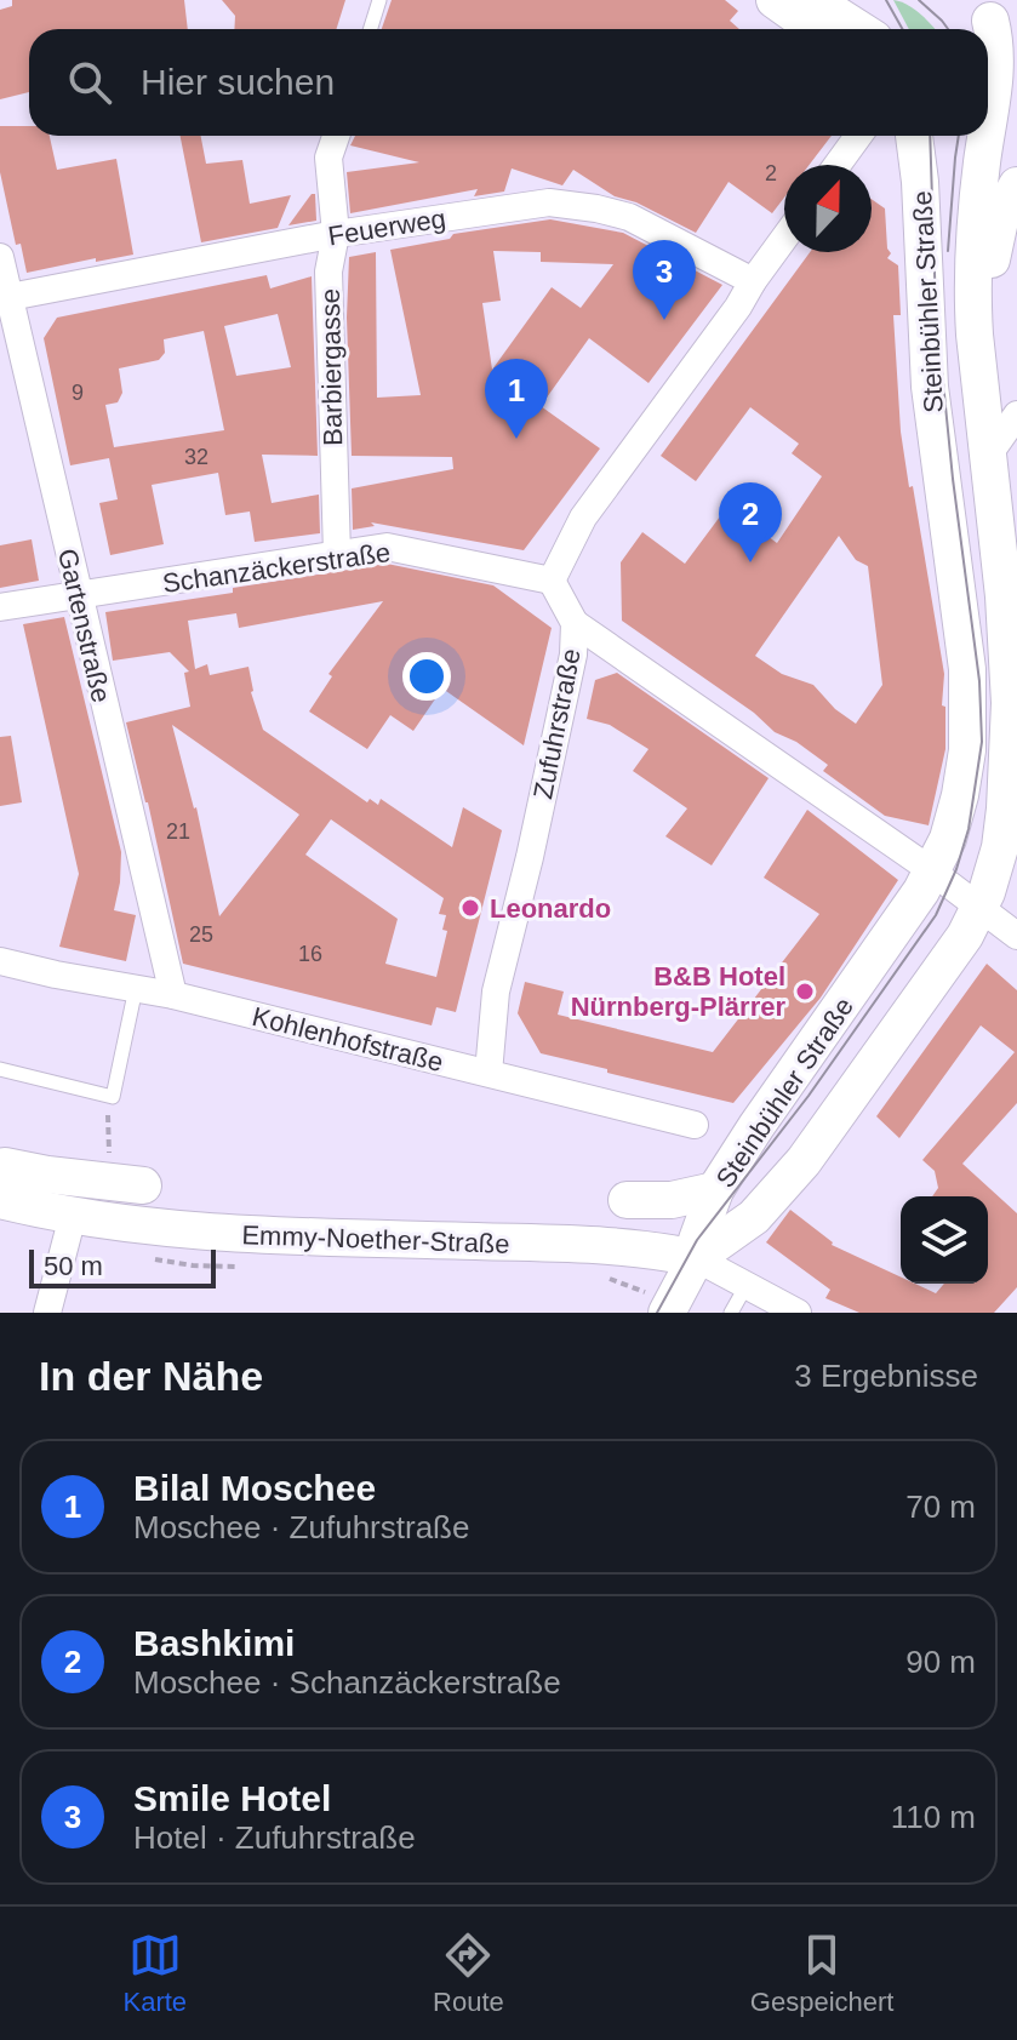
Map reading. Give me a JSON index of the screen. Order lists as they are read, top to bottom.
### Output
{
  "streets": {
    "main road": ["Steinbühler Straße", "Emmy-Noether-Straße"],
    "street": [
      "Feuerweg",
      "Barbiergasse",
      "Schanzäckerstraße",
      "Gartenstraße",
      "Zufuhrstraße",
      "Kohlenhofstraße"
    ]
  },
  "crossings": [
    ["Feuerweg", "Barbiergasse"],
    ["Feuerweg", "Gartenstraße"],
    ["Steinbühler Straße", "Emmy-Noether-Straße"],
    ["Barbiergasse", "Schanzäckerstraße"],
    ["Schanzäckerstraße", "Gartenstraße"],
    ["Schanzäckerstraße", "Zufuhrstraße"],
    ["Gartenstraße", "Kohlenhofstraße"],
    ["Zufuhrstraße", "Kohlenhofstraße"]
  ],
  "places": ["Leonardo", "B&B Hotel Nürnberg-Plärrer"],
  "house_numbers": [
    "2",
    "9",
    "32",
    "21",
    "25",
    "16"
  ],
  "scale_bar": "50 m",
  "north": "top",
  "page": {
    "search": "Hier suchen",
    "pins": ["3", "1", "2"],
    "scale": "50 m",
    "heading": ["In der Nähe", "3 Ergebnisse"],
    "list": [
      {
        "mark": "1",
        "name": "Bilal Moschee",
        "note": "Moschee · Zufuhrstraße",
        "value": "70 m"
      },
      {
        "mark": "2",
        "name": "Bashkimi",
        "note": "Moschee · Schanzäckerstraße",
        "value": "90 m"
      },
      {
        "mark": "3",
        "name": "Smile Hotel",
        "note": "Hotel · Zufuhrstraße",
        "value": "110 m"
      }
    ],
    "nav": ["Karte", "Route", "Gespeichert"]
  }
}
